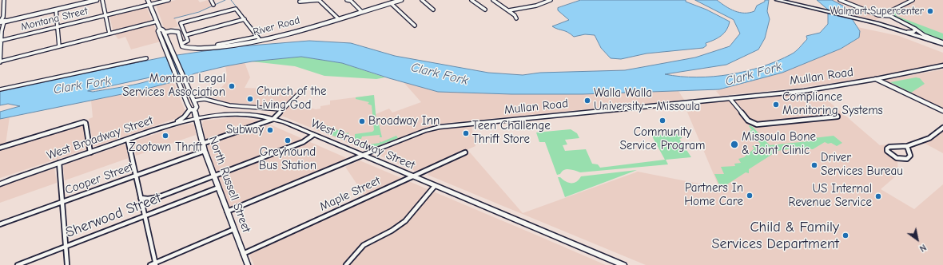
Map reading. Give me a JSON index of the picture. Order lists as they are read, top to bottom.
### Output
{
  "streets": {
    "main road": ["Mullan Road", "West Broadway Street"],
    "street": [
      "Montana Street",
      "River Road",
      "Cooper Street",
      "North Russell Street",
      "Maple Street",
      "Sherwood Street"
    ]
  },
  "crossings": [
    ["Montana Street", "North Russell Street"],
    ["Mullan Road", "West Broadway Street"],
    ["West Broadway Street", "North Russell Street"],
    ["West Broadway Street", "Maple Street"],
    ["Cooper Street", "North Russell Street"],
    ["North Russell Street", "Maple Street"],
    ["North Russell Street", "Sherwood Street"]
  ],
  "water": ["Clark Fork"],
  "places": [
    "Walmart Supercenter",
    "Montana Legal Services Association",
    "Church of the Living God",
    "Walla Walla University - Missoula",
    "Compliance Monitoring Systems",
    "Community Service Program",
    "Broadway Inn",
    "Subway",
    "Teen Challenge Thrift Store",
    "Zootown Thrift",
    "Greyhound Bus Station",
    "Missoula Bone & Joint Clinic",
    "Driver Services Bureau",
    "Partners In Home Care",
    "US Internal Revenue Service",
    "Child & Family Services Department"
  ],
  "north": "bottom right"
}
